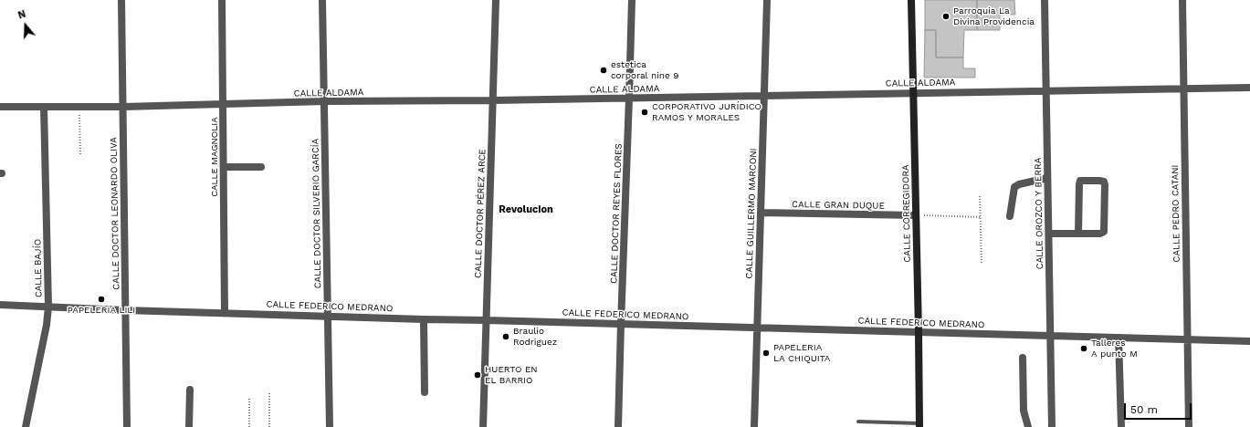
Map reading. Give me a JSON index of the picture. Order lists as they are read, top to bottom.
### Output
{
  "streets": {
    "street": [
      "CALLE ALDAMA",
      "CALLE MAGNOLIA",
      "CALLE GRAN DUQUE",
      "CALLE DOCTOR LEONARDO OLIVA",
      "CALLE DOCTOR SILVERIO GARCÍA",
      "CALLE DOCTOR PÉREZ ARCE",
      "CALLE DOCTOR REYES FLORES",
      "CALLE GUILLERMO MARCONI",
      "CALLE CORREGIDORA",
      "CALLE OROZCO Y BERRA",
      "CALLE PEDRO CATANI",
      "CALLE BAJÍO",
      "CALLE FEDERICO MEDRANO"
    ]
  },
  "crossings": [
    ["CALLE ALDAMA", "CALLE MAGNOLIA"],
    ["CALLE ALDAMA", "CALLE DOCTOR LEONARDO OLIVA"],
    ["CALLE ALDAMA", "CALLE DOCTOR SILVERIO GARCÍA"],
    ["CALLE ALDAMA", "CALLE DOCTOR PÉREZ ARCE"],
    ["CALLE ALDAMA", "CALLE DOCTOR REYES FLORES"],
    ["CALLE ALDAMA", "CALLE GUILLERMO MARCONI"],
    ["CALLE ALDAMA", "CALLE CORREGIDORA"],
    ["CALLE ALDAMA", "CALLE OROZCO Y BERRA"],
    ["CALLE ALDAMA", "CALLE PEDRO CATANI"],
    ["CALLE ALDAMA", "CALLE BAJÍO"],
    ["CALLE MAGNOLIA", "CALLE FEDERICO MEDRANO"],
    ["CALLE GRAN DUQUE", "CALLE GUILLERMO MARCONI"],
    ["CALLE GRAN DUQUE", "CALLE CORREGIDORA"],
    ["CALLE DOCTOR LEONARDO OLIVA", "CALLE FEDERICO MEDRANO"],
    ["CALLE DOCTOR SILVERIO GARCÍA", "CALLE FEDERICO MEDRANO"],
    ["CALLE DOCTOR PÉREZ ARCE", "CALLE FEDERICO MEDRANO"],
    ["CALLE DOCTOR REYES FLORES", "CALLE FEDERICO MEDRANO"],
    ["CALLE GUILLERMO MARCONI", "CALLE FEDERICO MEDRANO"],
    ["CALLE CORREGIDORA", "CALLE FEDERICO MEDRANO"],
    ["CALLE OROZCO Y BERRA", "CALLE FEDERICO MEDRANO"],
    ["CALLE PEDRO CATANI", "CALLE FEDERICO MEDRANO"],
    ["CALLE BAJÍO", "CALLE FEDERICO MEDRANO"]
  ],
  "districts": ["Revolucion"],
  "places": [
    "Parroquia La Divina Providencia",
    "estetica corporal nine 9",
    "CORPORATIVO JURÍDICO RAMOS Y MORALES",
    "PAPELERIA LILI",
    "Braulio Rodriguez",
    "Talleres A punto M",
    "PAPELERIA LA CHIQUITA",
    "HUERTO EN EL BARRIO"
  ],
  "scale_bar": "50 m",
  "north": "top"
}
